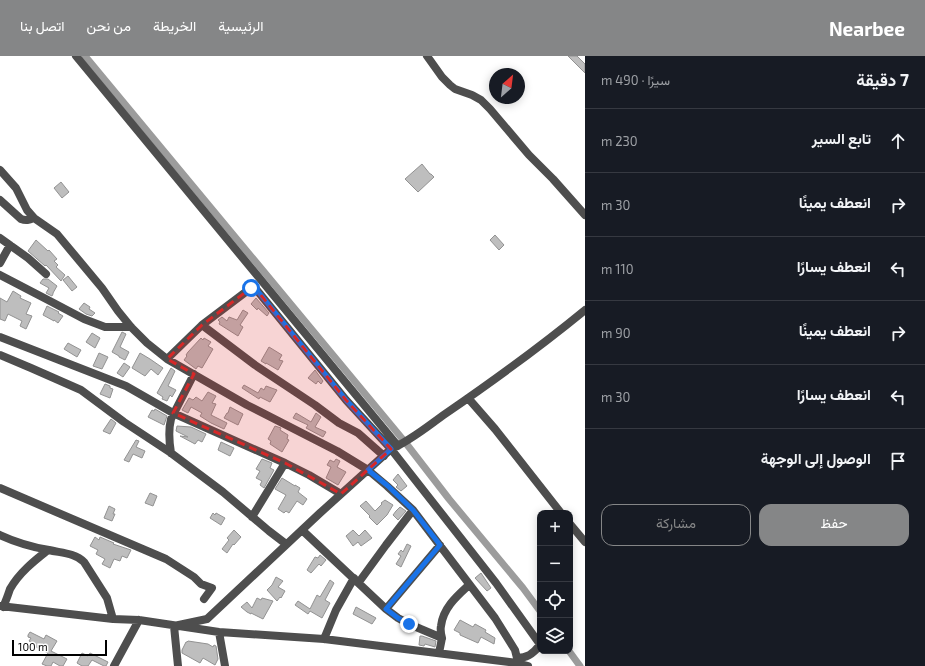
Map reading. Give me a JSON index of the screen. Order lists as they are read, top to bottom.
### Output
{
  "scale_bar": "100 m",
  "north": "top right",
  "page": {
    "header": "Nearbee",
    "nav": [
      "الرئيسية",
      "الخريطة",
      "من نحن",
      "اتصل بنا"
    ],
    "heading": ["7 دقيقة", "سيرًا · 490 m"],
    "list": [
      ["تابع السير", "230 m"],
      ["انعطف يمينًا", "30 m"],
      ["انعطف يسارًا", "110 m"],
      ["انعطف يمينًا", "90 m"],
      ["انعطف يسارًا", "30 m"],
      "الوصول إلى الوجهة"
    ],
    "buttons": ["حفظ", "مشاركة"],
    "map_buttons": ["+", "−"],
    "scale": "100 m"
  }
}
